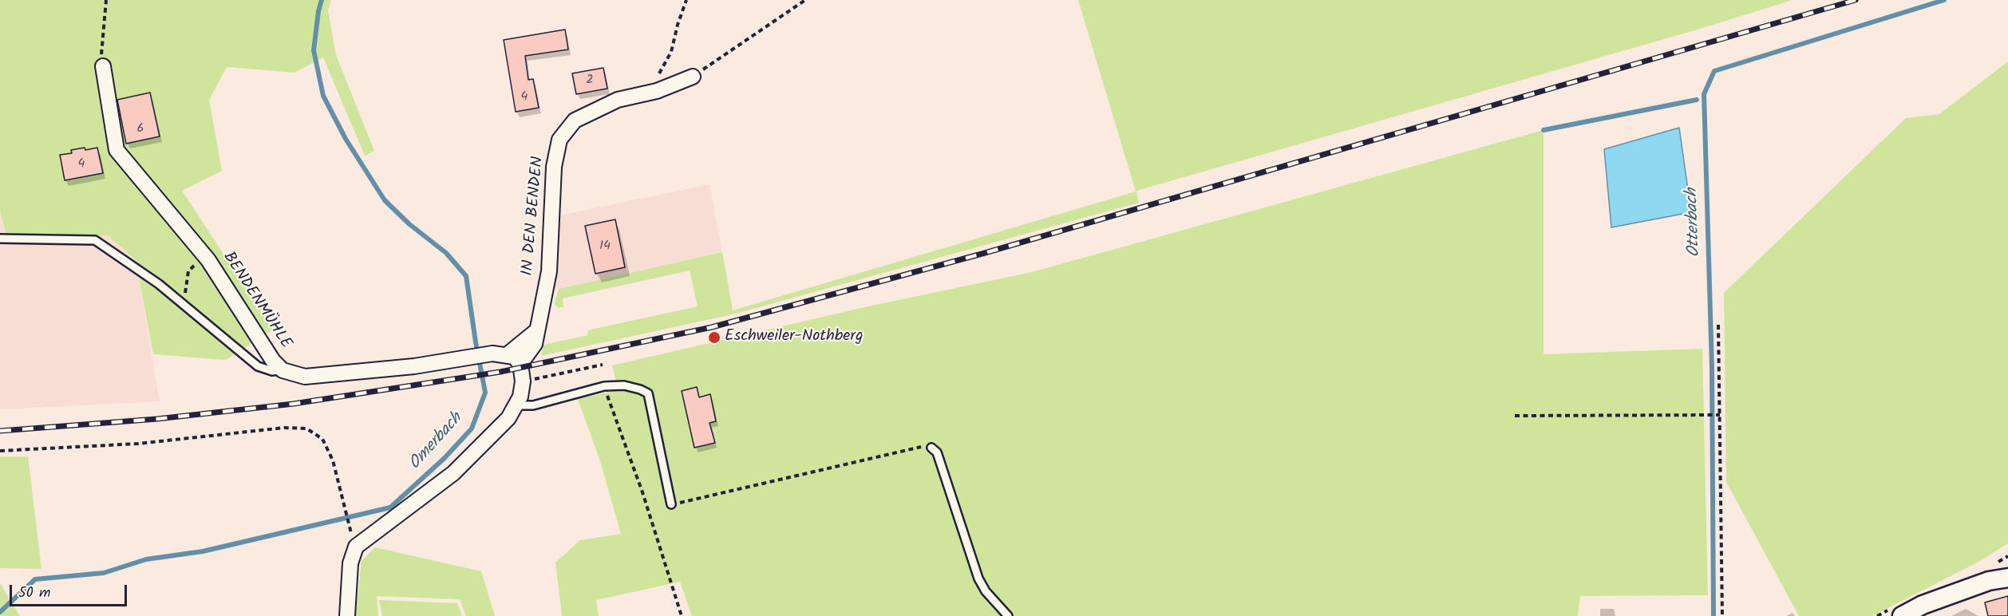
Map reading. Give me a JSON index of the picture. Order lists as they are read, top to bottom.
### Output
{
  "streets": {
    "street": ["IN DEN BENDEN", "BENDENMÜHLE"]
  },
  "water": ["Otterbach", "Omerbach"],
  "places": ["Eschweiler-Nothberg"],
  "house_numbers": [
    "2",
    "4",
    "6",
    "4",
    "14"
  ],
  "scale_bar": "50 m"
}
